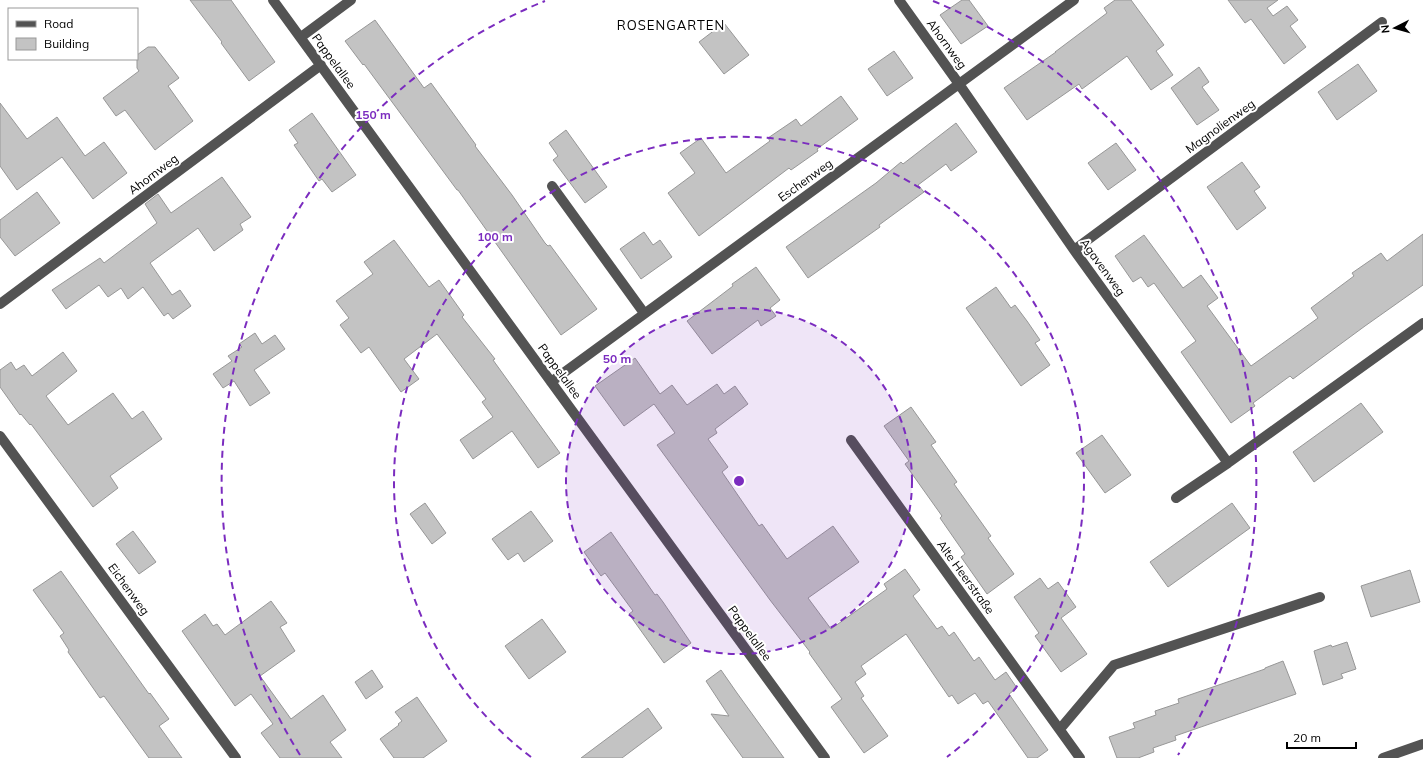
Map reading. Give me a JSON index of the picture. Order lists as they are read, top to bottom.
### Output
{
  "streets": {
    "street": [
      "Ahornweg",
      "Pappelallee",
      "Magnolienweg",
      "Eschenweg",
      "Agavenweg",
      "Alte Heerstraße",
      "Eichenweg"
    ]
  },
  "crossings": [
    ["Ahornweg", "Pappelallee"],
    ["Ahornweg", "Eschenweg"],
    ["Ahornweg", "Agavenweg"],
    ["Pappelallee", "Eschenweg"],
    ["Magnolienweg", "Agavenweg"],
    ["Eschenweg", "Agavenweg"]
  ],
  "districts": ["ROSENGARTEN"],
  "legend": ["Road", "Building"],
  "scale_bar": "20 m",
  "north": "left",
  "rings": ["150 m", "100 m", "50 m"]
}
